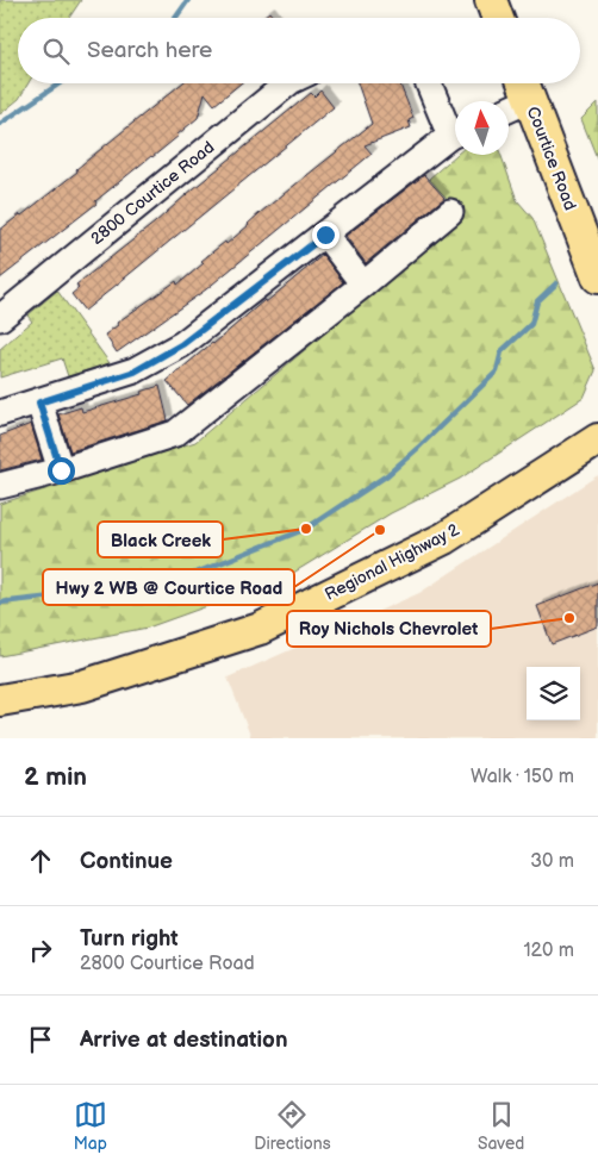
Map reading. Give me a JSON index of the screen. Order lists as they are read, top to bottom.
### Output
{
  "streets": {
    "main road": ["Courtice Road", "Regional Highway 2"],
    "street": ["2800 Courtice Road"]
  },
  "places": ["Black Creek", "Hwy 2 WB @ Courtice Road", "Roy Nichols Chevrolet"],
  "north": "top",
  "page": {
    "search": "Search here",
    "heading": ["2 min", "Walk · 150 m"],
    "list": [
      ["Continue", "30 m"],
      ["Turn right", "2800 Courtice Road", "120 m"],
      "Arrive at destination"
    ],
    "nav": ["Map", "Directions", "Saved"]
  }
}
